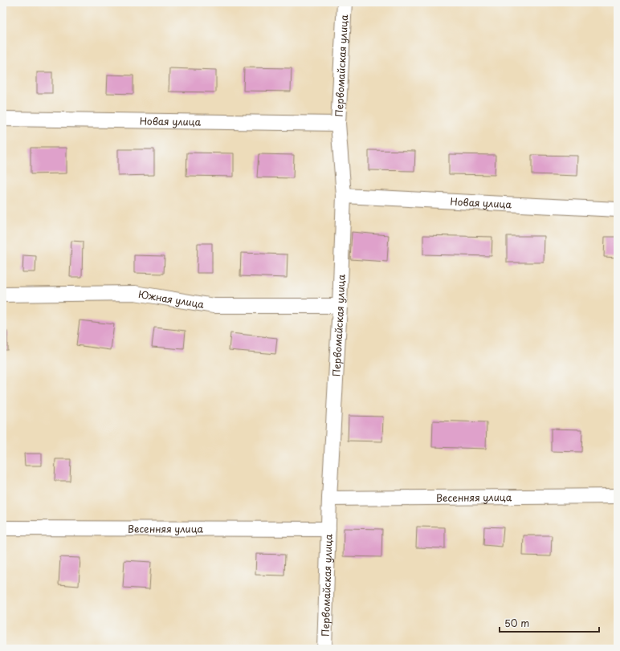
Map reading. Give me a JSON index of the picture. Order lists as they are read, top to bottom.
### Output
{
  "streets": {
    "street": [
      "Первомайская улица",
      "Новая улица",
      "Южная улица",
      "Весенняя улица"
    ]
  },
  "crossings": [
    ["Первомайская улица", "Новая улица"],
    ["Первомайская улица", "Южная улица"],
    ["Первомайская улица", "Весенняя улица"]
  ],
  "scale_bar": "50 m"
}
